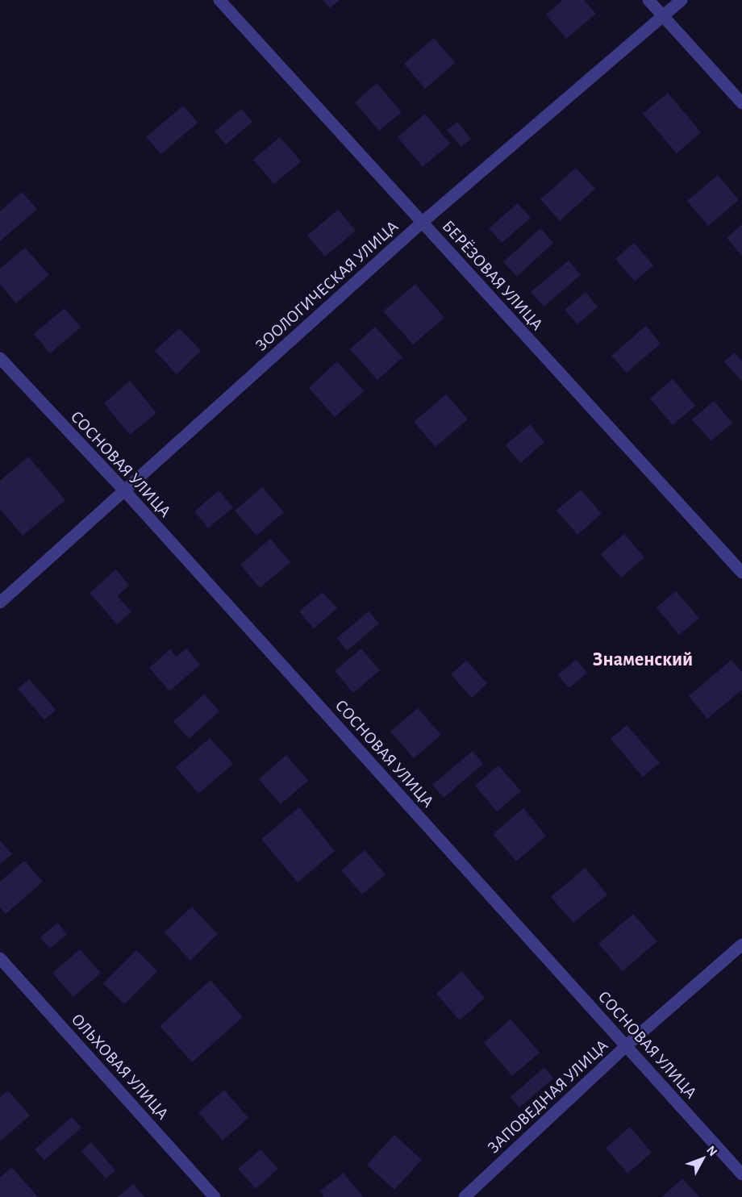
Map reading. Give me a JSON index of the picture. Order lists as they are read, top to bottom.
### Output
{
  "streets": {
    "street": [
      "БЕРЁЗОВАЯ УЛИЦА",
      "ЗООЛОГИЧЕСКАЯ УЛИЦА",
      "СОСНОВАЯ УЛИЦА",
      "ОЛЬХОВАЯ УЛИЦА",
      "ЗАПОВЕДНАЯ УЛИЦА"
    ]
  },
  "crossings": [
    ["БЕРЁЗОВАЯ УЛИЦА", "ЗООЛОГИЧЕСКАЯ УЛИЦА"],
    ["ЗООЛОГИЧЕСКАЯ УЛИЦА", "СОСНОВАЯ УЛИЦА"],
    ["СОСНОВАЯ УЛИЦА", "ЗАПОВЕДНАЯ УЛИЦА"]
  ],
  "districts": ["Знаменский"],
  "north": "top right"
}
